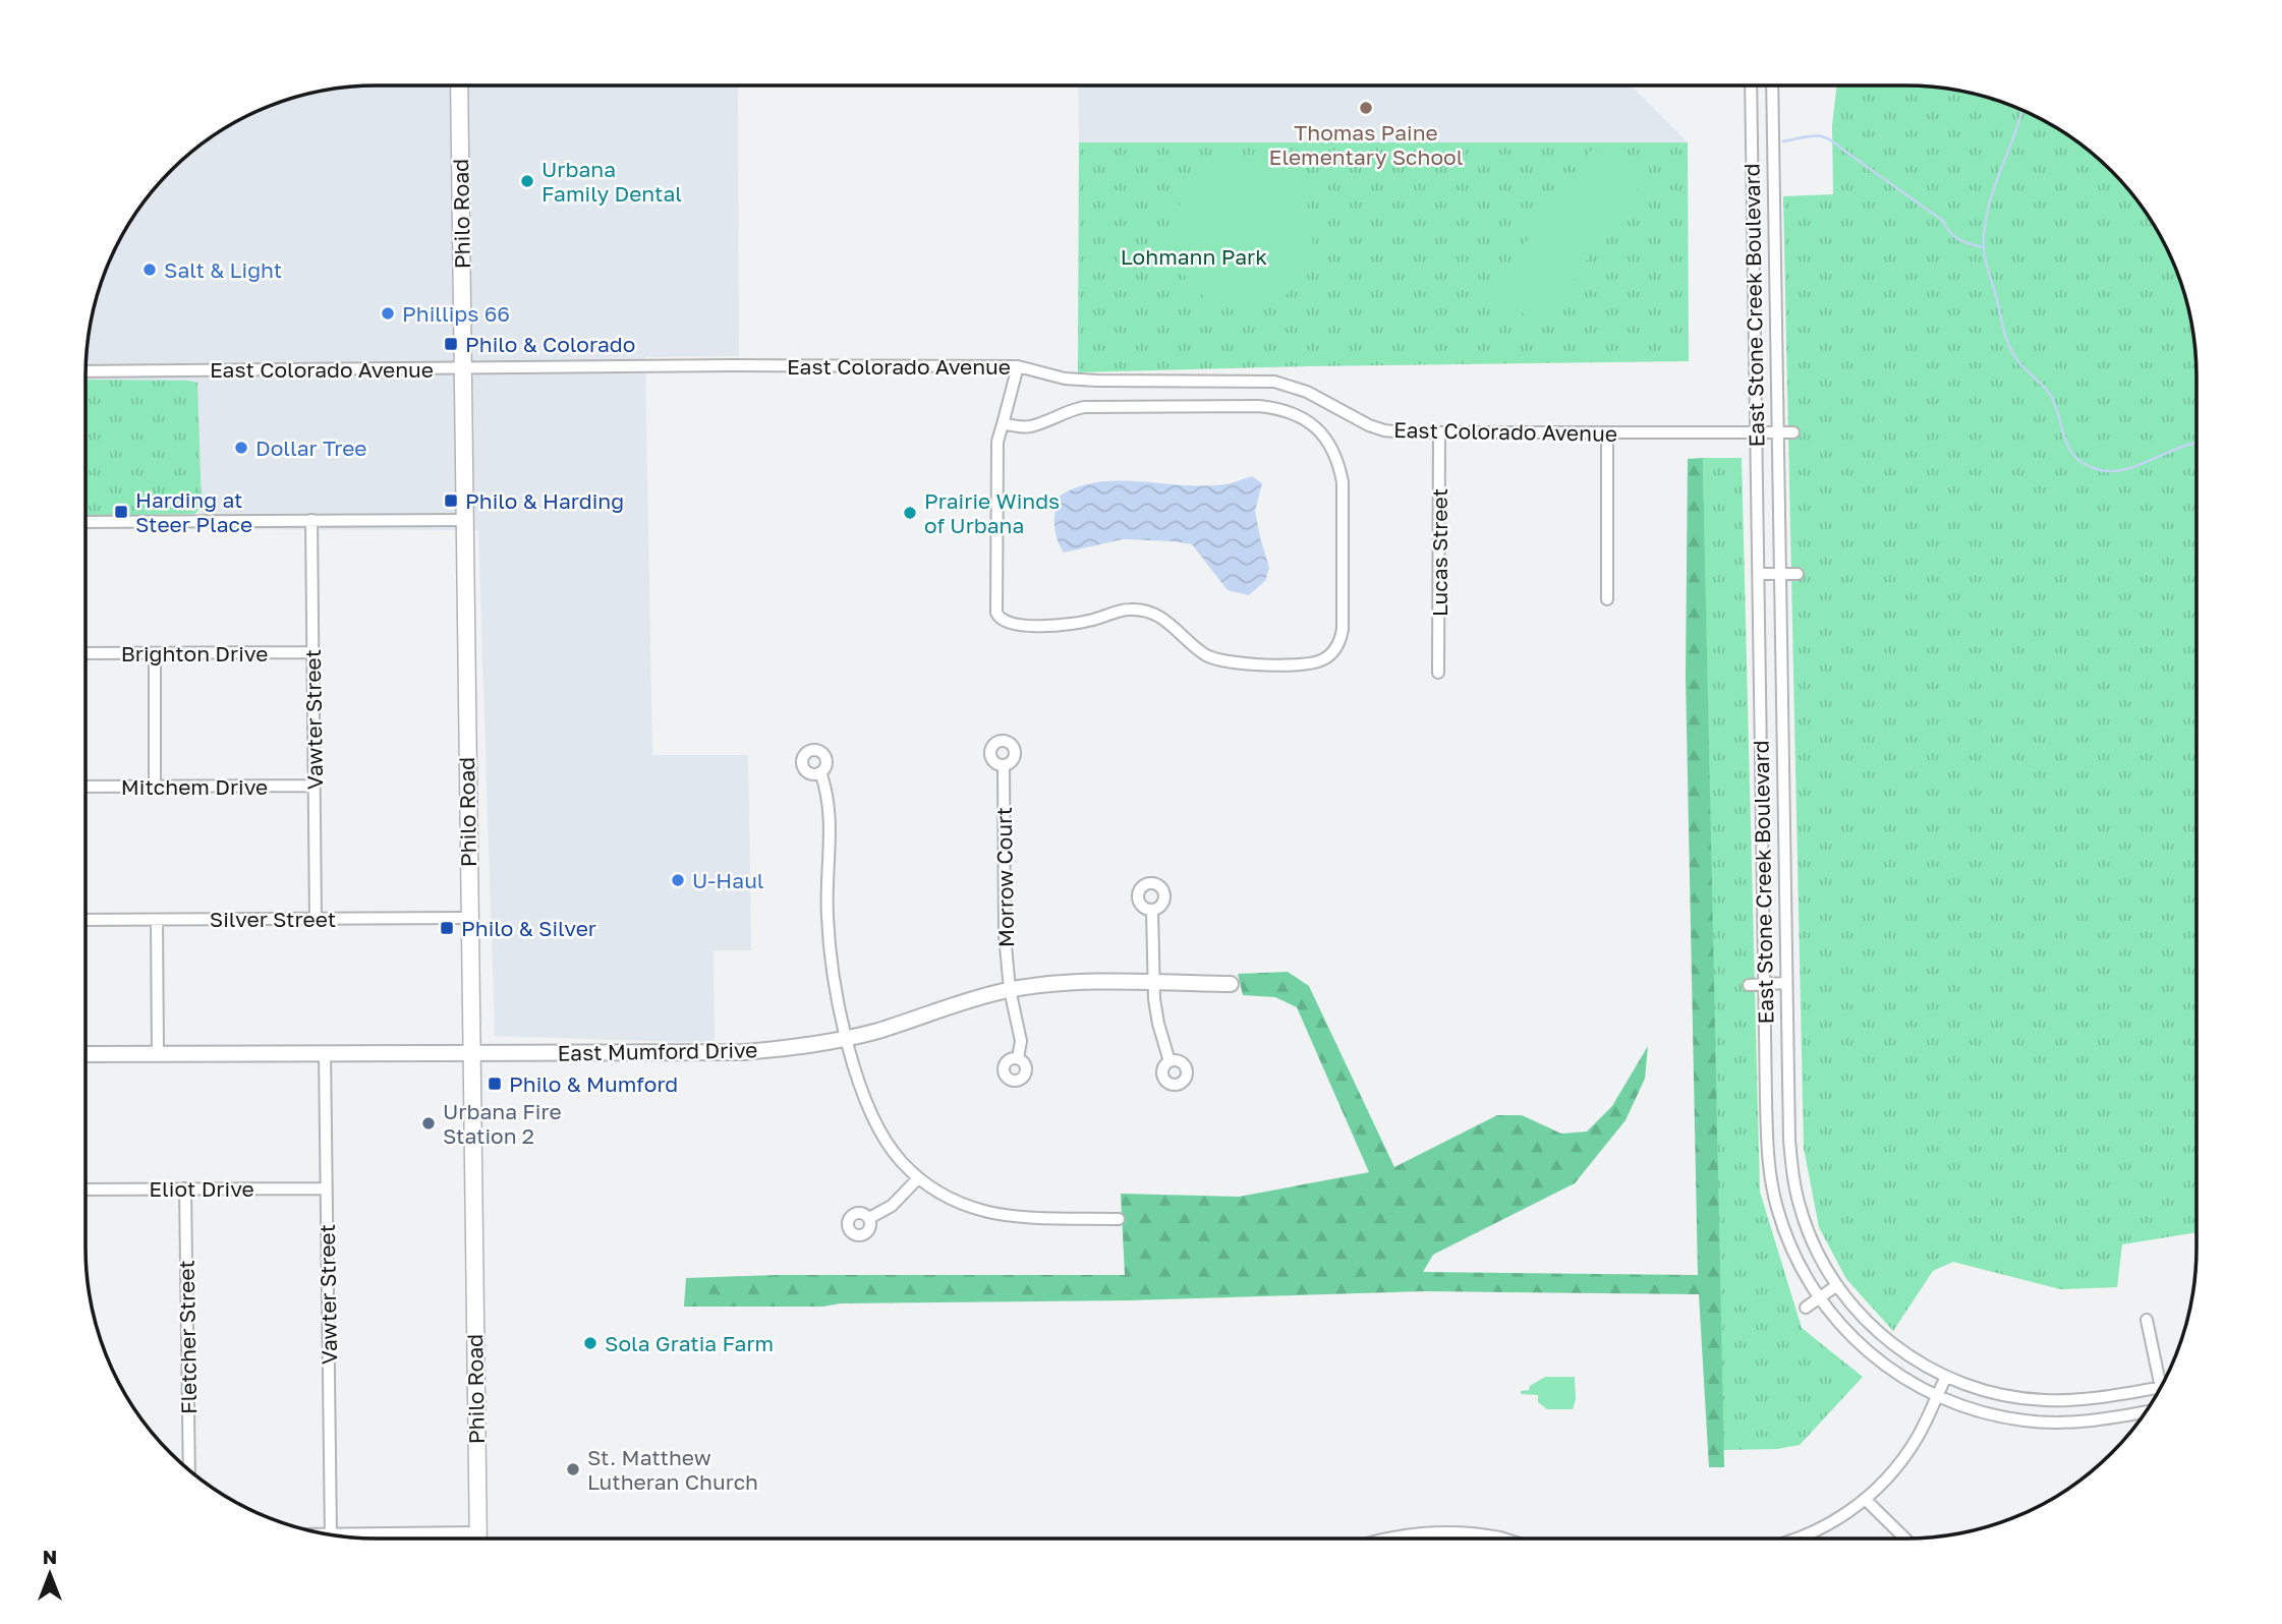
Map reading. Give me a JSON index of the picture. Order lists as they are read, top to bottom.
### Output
{
  "streets": {
    "main road": ["Philo Road"],
    "street": [
      "East Stone Creek Boulevard",
      "East Colorado Avenue",
      "Lucas Street",
      "Brighton Drive",
      "Vawter Street",
      "Mitchem Drive",
      "Morrow Court",
      "Silver Street",
      "East Mumford Drive",
      "Eliot Drive",
      "Fletcher Street"
    ]
  },
  "crossings": [
    ["Philo Road", "East Colorado Avenue"],
    ["Philo Road", "Silver Street"],
    ["Philo Road", "East Mumford Drive"],
    ["East Stone Creek Boulevard", "East Colorado Avenue"],
    ["East Colorado Avenue", "Lucas Street"],
    ["Brighton Drive", "Vawter Street"],
    ["Vawter Street", "Mitchem Drive"],
    ["Vawter Street", "Silver Street"],
    ["Vawter Street", "East Mumford Drive"],
    ["Vawter Street", "Eliot Drive"],
    ["Morrow Court", "East Mumford Drive"],
    ["Eliot Drive", "Fletcher Street"]
  ],
  "parks": ["Lohmann Park"],
  "places": {
    "other": [
      "Thomas Paine Elementary School",
      "Urbana Family Dental",
      "Salt & Light",
      "Phillips 66",
      "Dollar Tree",
      "Prairie Winds of Urbana",
      "U-Haul",
      "Urbana Fire Station 2",
      "Sola Gratia Farm",
      "St. Matthew Lutheran Church"
    ],
    "transit": [
      "Philo & Colorado",
      "Philo & Harding",
      "Harding at Steer Place",
      "Philo & Silver",
      "Philo & Mumford"
    ]
  },
  "north": "top"
}
